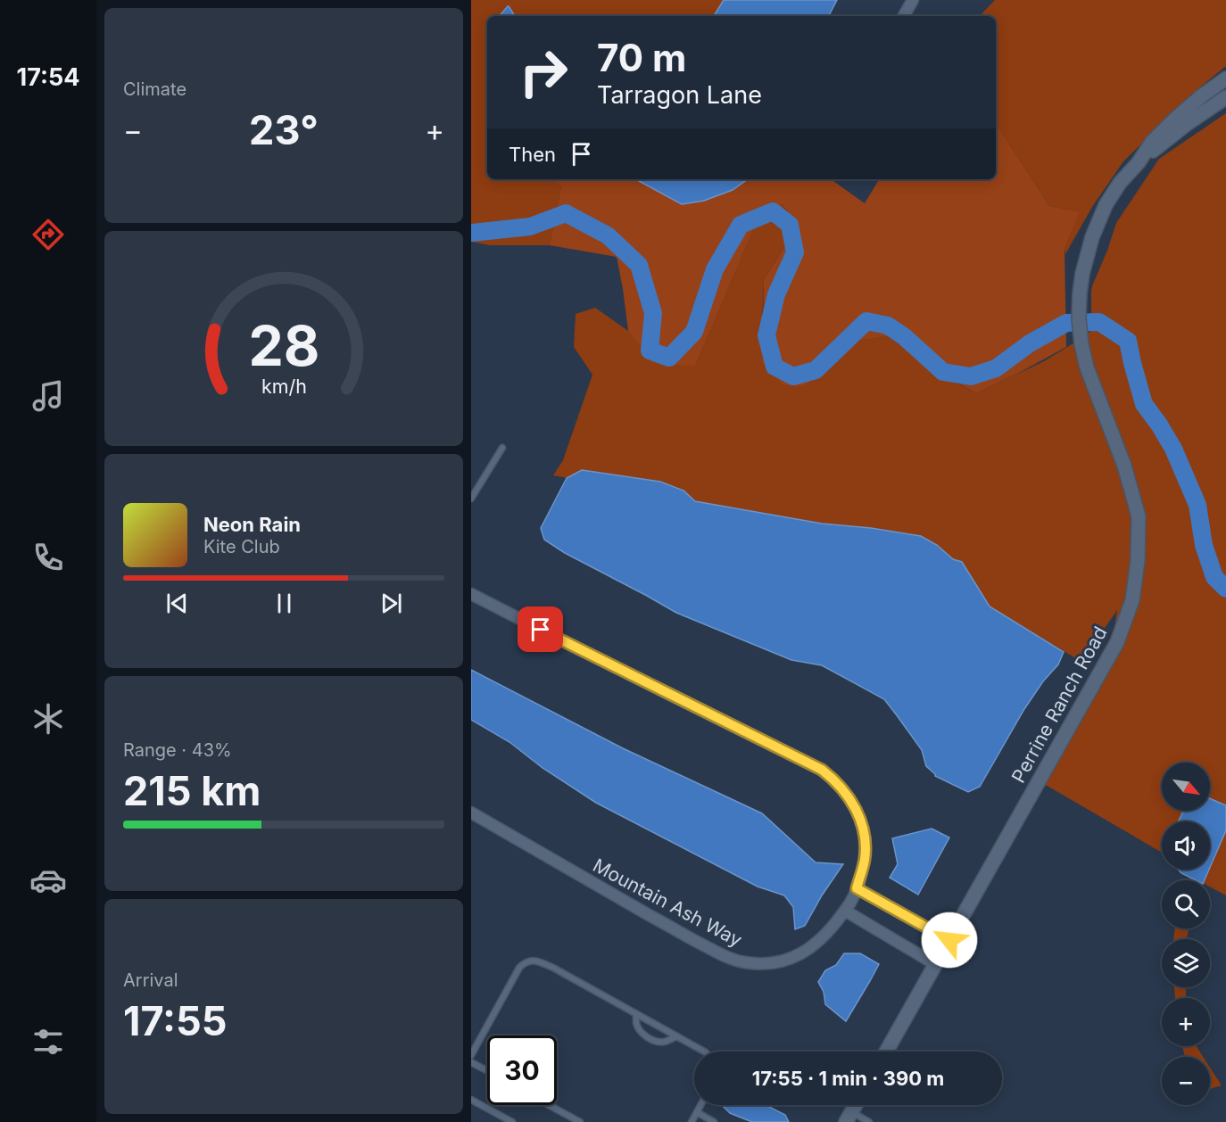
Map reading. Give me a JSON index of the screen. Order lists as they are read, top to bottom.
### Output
{
  "streets": {
    "street": ["Perrine Ranch Road", "Mountain Ash Way"]
  },
  "north": "bottom right",
  "page": {
    "tabs": "17:54",
    "tile": [
      "Climate",
      ["Range · 43%", "215 km"],
      ["Arrival", "17:55"]
    ],
    "turn": ["70 m", "Tarragon Lane"],
    "heat": ["−", "23°", "+"],
    "then": "Then",
    "song": ["Neon Rain", "Kite Club"],
    "map_buttons": ["+", "−"],
    "limit": "30",
    "trip": "17:55 · 1 min · 390 m",
    "gauge": ["28", "km/h"]
  }
}
